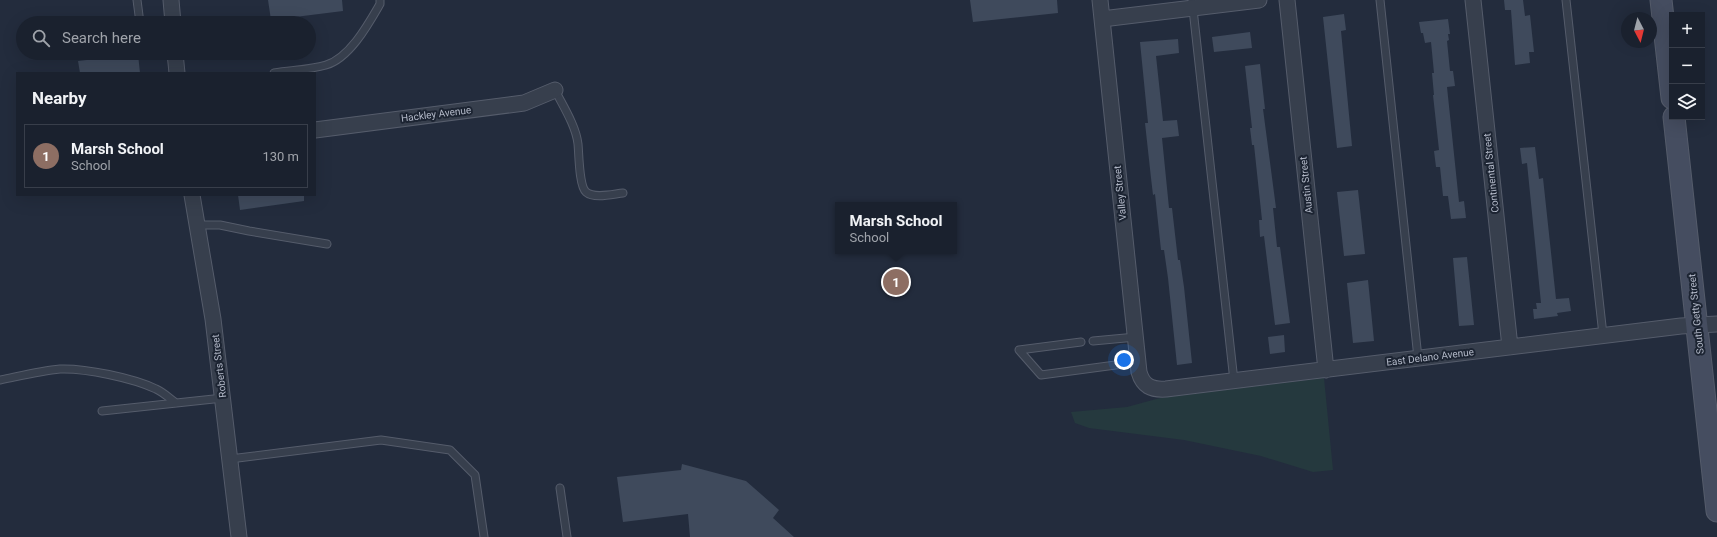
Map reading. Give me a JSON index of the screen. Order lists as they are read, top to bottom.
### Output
{
  "streets": {
    "main road": ["South Getty Street"],
    "street": [
      "Hackley Avenue",
      "Continental Street",
      "Austin Street",
      "Valley Street",
      "East Delano Avenue",
      "Roberts Street"
    ]
  },
  "crossings": [
    ["Continental Street", "East Delano Avenue"],
    ["Austin Street", "East Delano Avenue"],
    ["Valley Street", "East Delano Avenue"],
    ["South Getty Street", "East Delano Avenue"]
  ],
  "north": "bottom",
  "page": {
    "map_buttons": ["+", "−"],
    "search": "Search here",
    "heading": "Nearby",
    "list": [
      {
        "mark": "1",
        "name": "Marsh School",
        "note": "School",
        "value": "130 m"
      }
    ],
    "popup": ["Marsh School", "School"],
    "pins": "1"
  }
}
